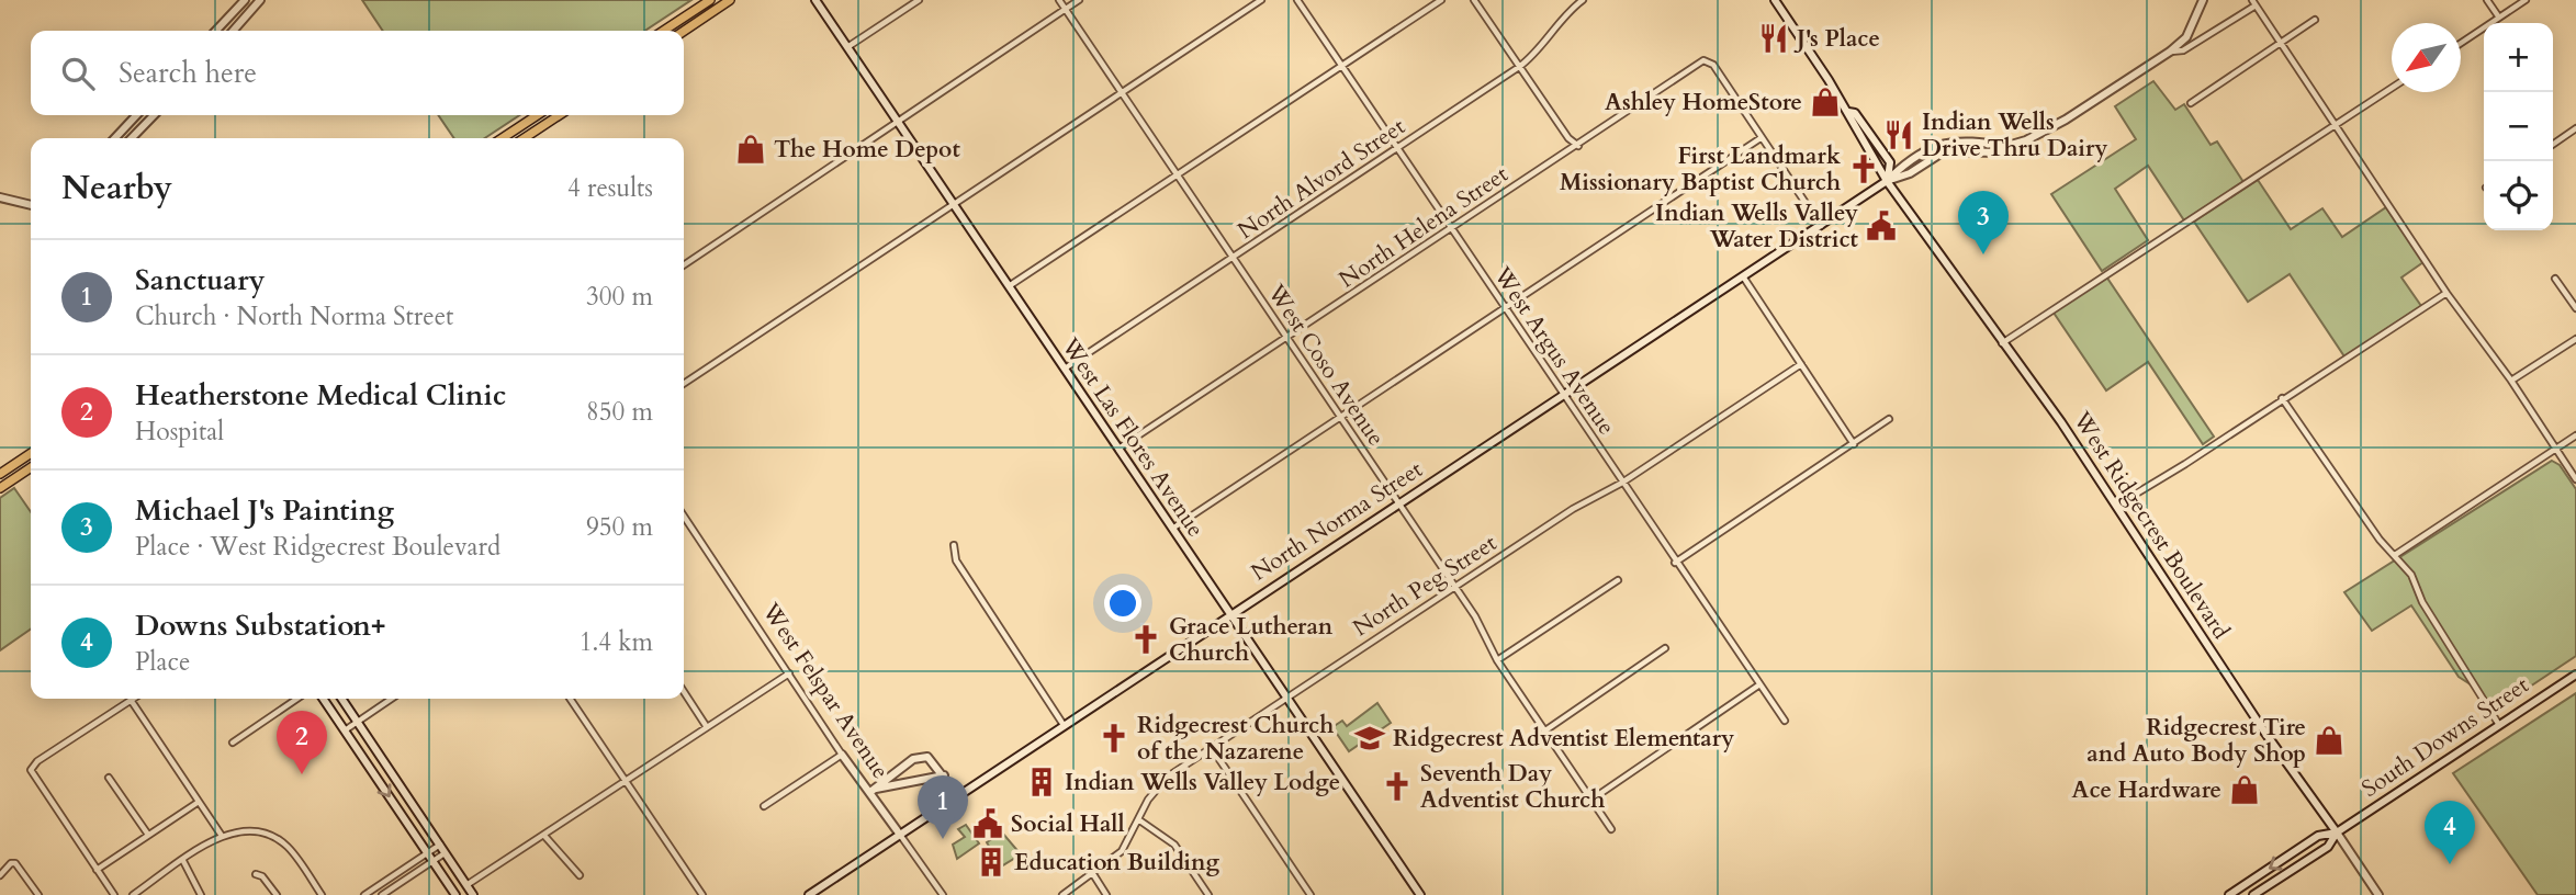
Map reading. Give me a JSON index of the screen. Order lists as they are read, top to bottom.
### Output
{
  "streets": {
    "main road": [
      "West Las Flores Avenue",
      "North Norma Street",
      "West Ridgecrest Boulevard",
      "West Felspar Avenue",
      "South Downs Street"
    ],
    "street": [
      "North Alvord Street",
      "North Helena Street",
      "West Argus Avenue",
      "West Coso Avenue",
      "North Peg Street"
    ]
  },
  "crossings": [
    ["North Alvord Street", "West Argus Avenue"],
    ["North Alvord Street", "West Coso Avenue"],
    ["North Alvord Street", "West Las Flores Avenue"],
    ["North Helena Street", "West Argus Avenue"],
    ["North Helena Street", "West Coso Avenue"],
    ["North Helena Street", "West Las Flores Avenue"],
    ["West Argus Avenue", "North Norma Street"],
    ["West Argus Avenue", "North Peg Street"],
    ["West Coso Avenue", "North Norma Street"],
    ["West Coso Avenue", "North Peg Street"],
    ["West Las Flores Avenue", "North Norma Street"],
    ["West Las Flores Avenue", "North Peg Street"],
    ["North Norma Street", "West Ridgecrest Boulevard"],
    ["North Norma Street", "West Felspar Avenue"],
    ["West Ridgecrest Boulevard", "South Downs Street"]
  ],
  "places": {
    "restaurant": ["J's Place", "Indian Wells Drive Thru Dairy"],
    "shop": [
      "Ashley HomeStore",
      "The Home Depot",
      "Ridgecrest Tire and Auto Body Shop",
      "Ace Hardware"
    ],
    "church": [
      "First Landmark Missionary Baptist Church",
      "Grace Lutheran Church",
      "Ridgecrest Church of the Nazarene",
      "Seventh Day Adventist Church"
    ],
    "public building": ["Indian Wells Valley Water District", "Social Hall"],
    "school or university": ["Ridgecrest Adventist Elementary"],
    "building": ["Indian Wells Valley Lodge", "Education Building"]
  },
  "north": "bottom left",
  "page": {
    "map_buttons": ["+", "−"],
    "search": "Search here",
    "heading": ["Nearby", "4 results"],
    "pins": [
      "3",
      "2",
      "1",
      "4"
    ],
    "list": [
      {
        "mark": "1",
        "name": "Sanctuary",
        "note": "Church · North Norma Street",
        "value": "300 m"
      },
      {
        "mark": "2",
        "name": "Heatherstone Medical Clinic",
        "note": "Hospital",
        "value": "850 m"
      },
      {
        "mark": "3",
        "name": "Michael J's Painting",
        "note": "Place · West Ridgecrest Boulevard",
        "value": "950 m"
      },
      {
        "mark": "4",
        "name": "Downs Substation+",
        "note": "Place",
        "value": "1.4 km"
      }
    ]
  }
}
